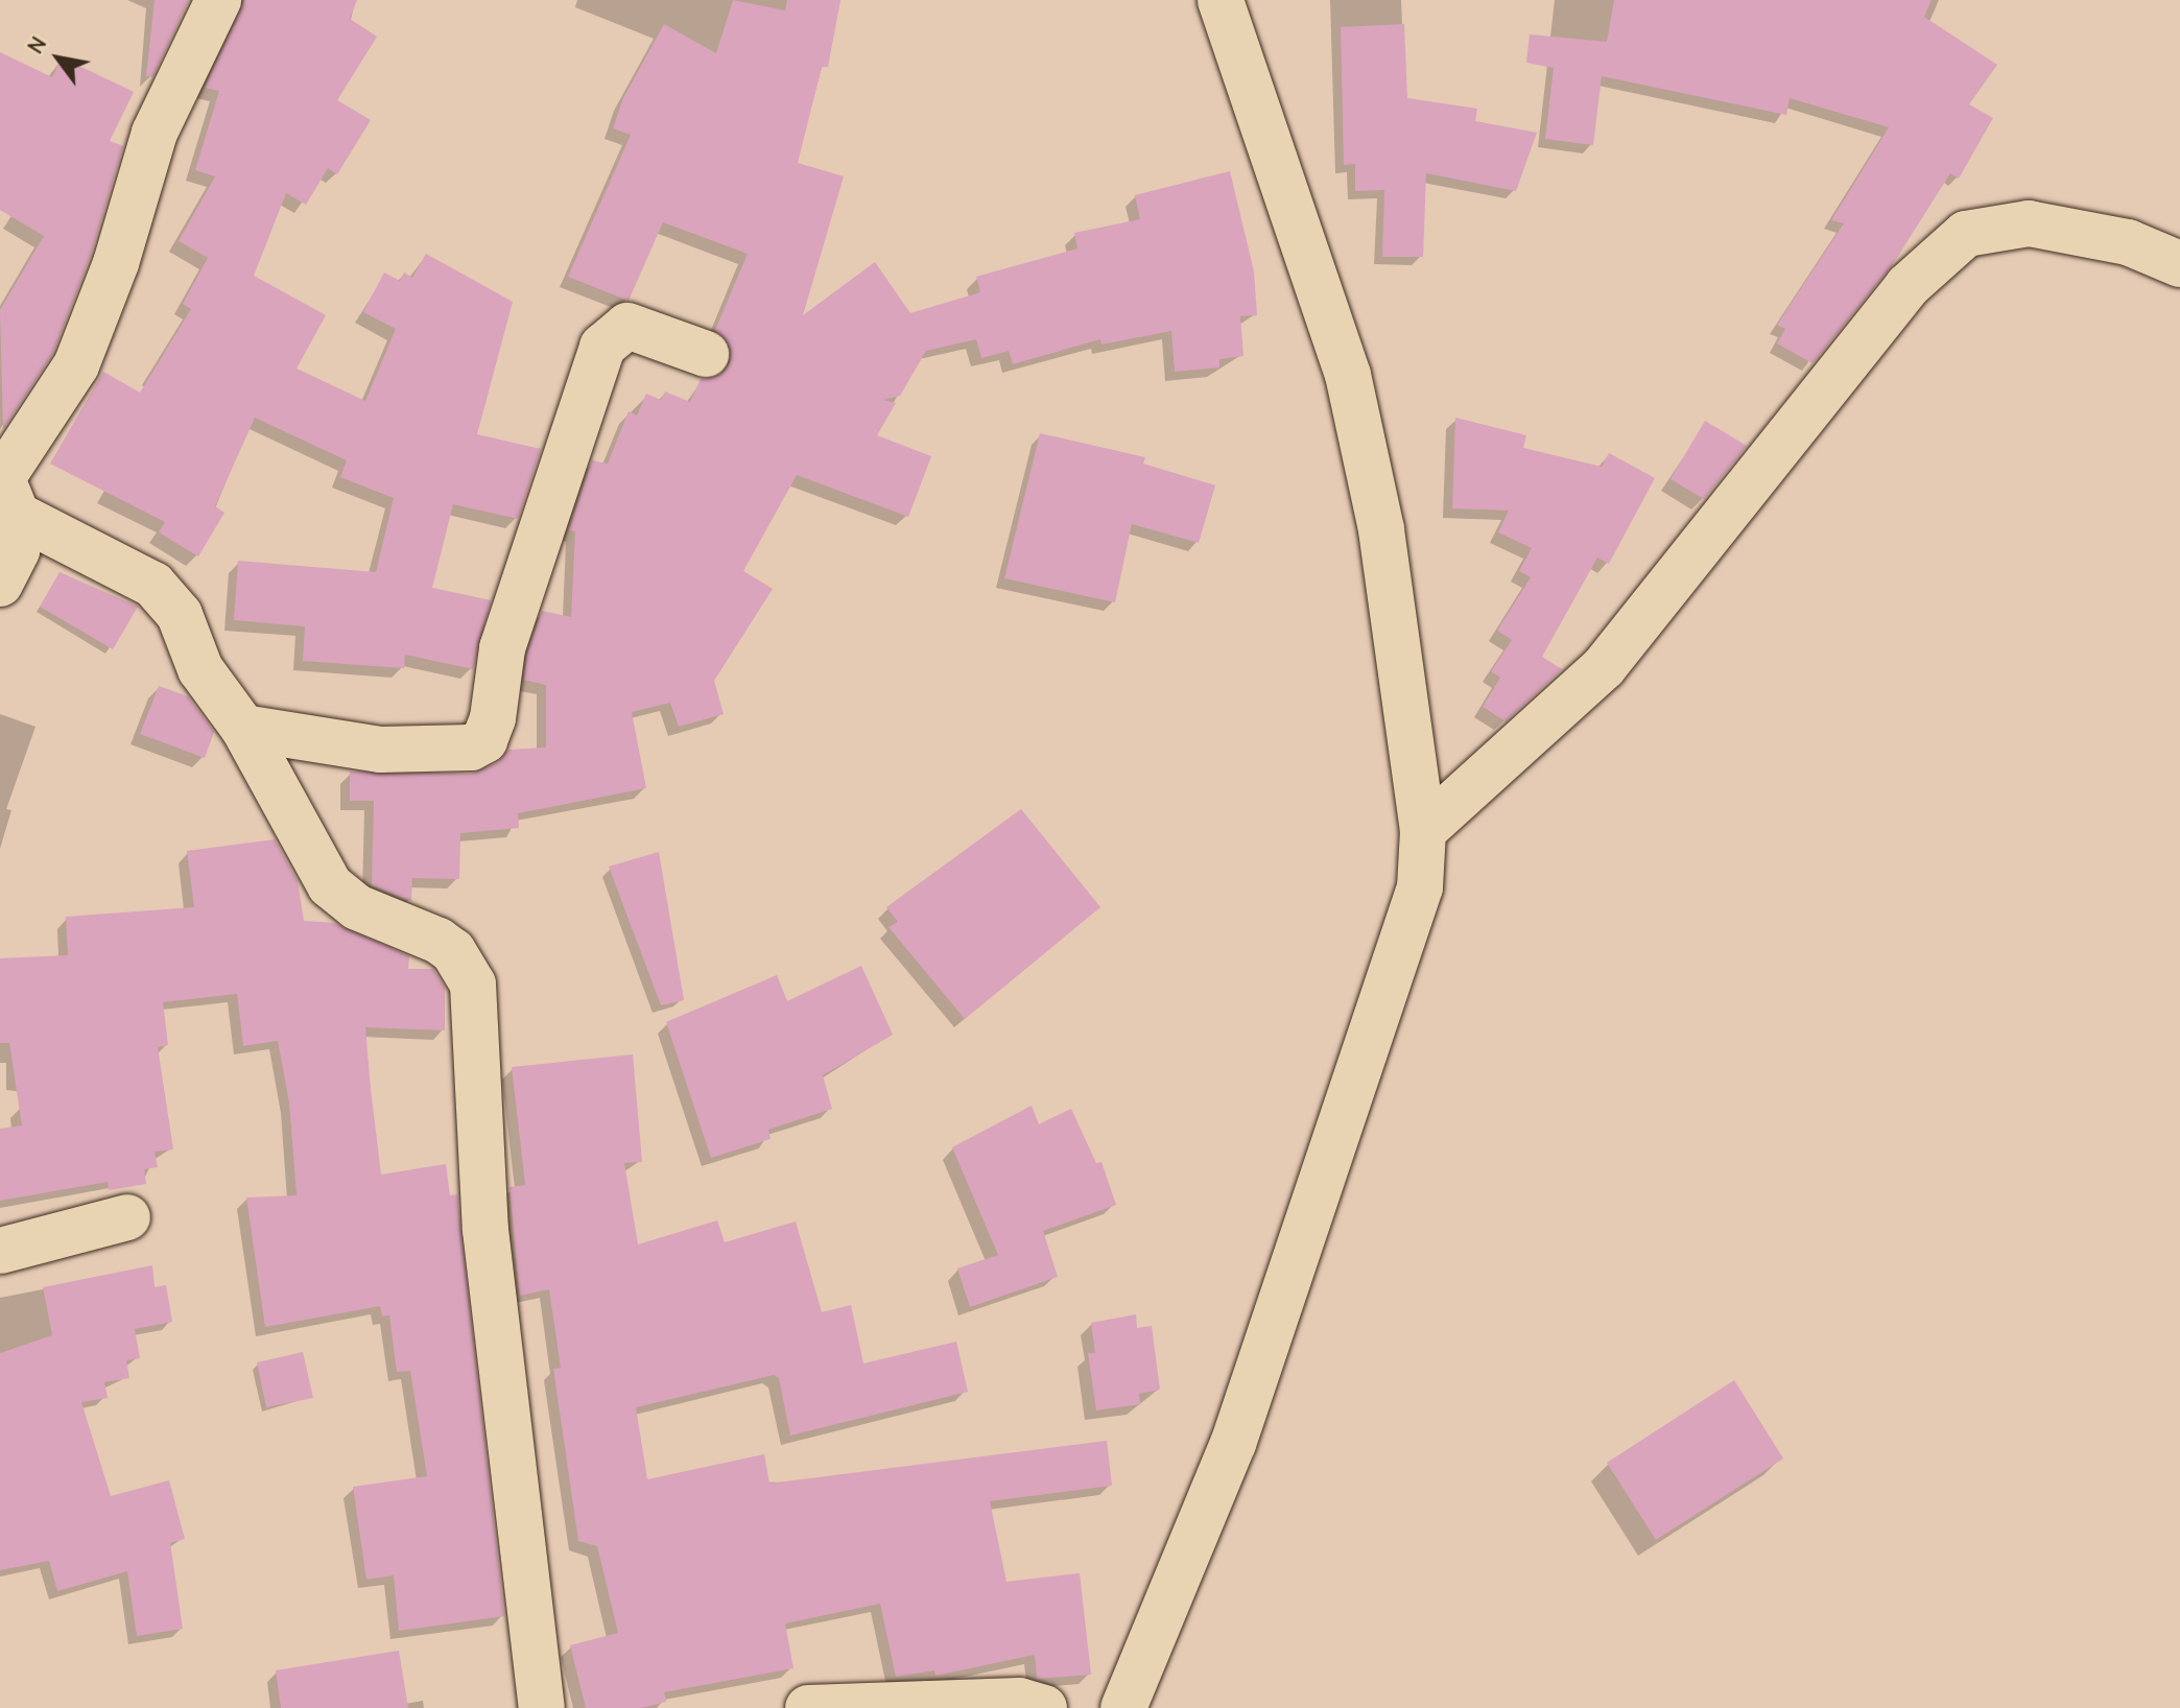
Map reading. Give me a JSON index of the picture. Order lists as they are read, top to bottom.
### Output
{
  "north": "top left"
}
